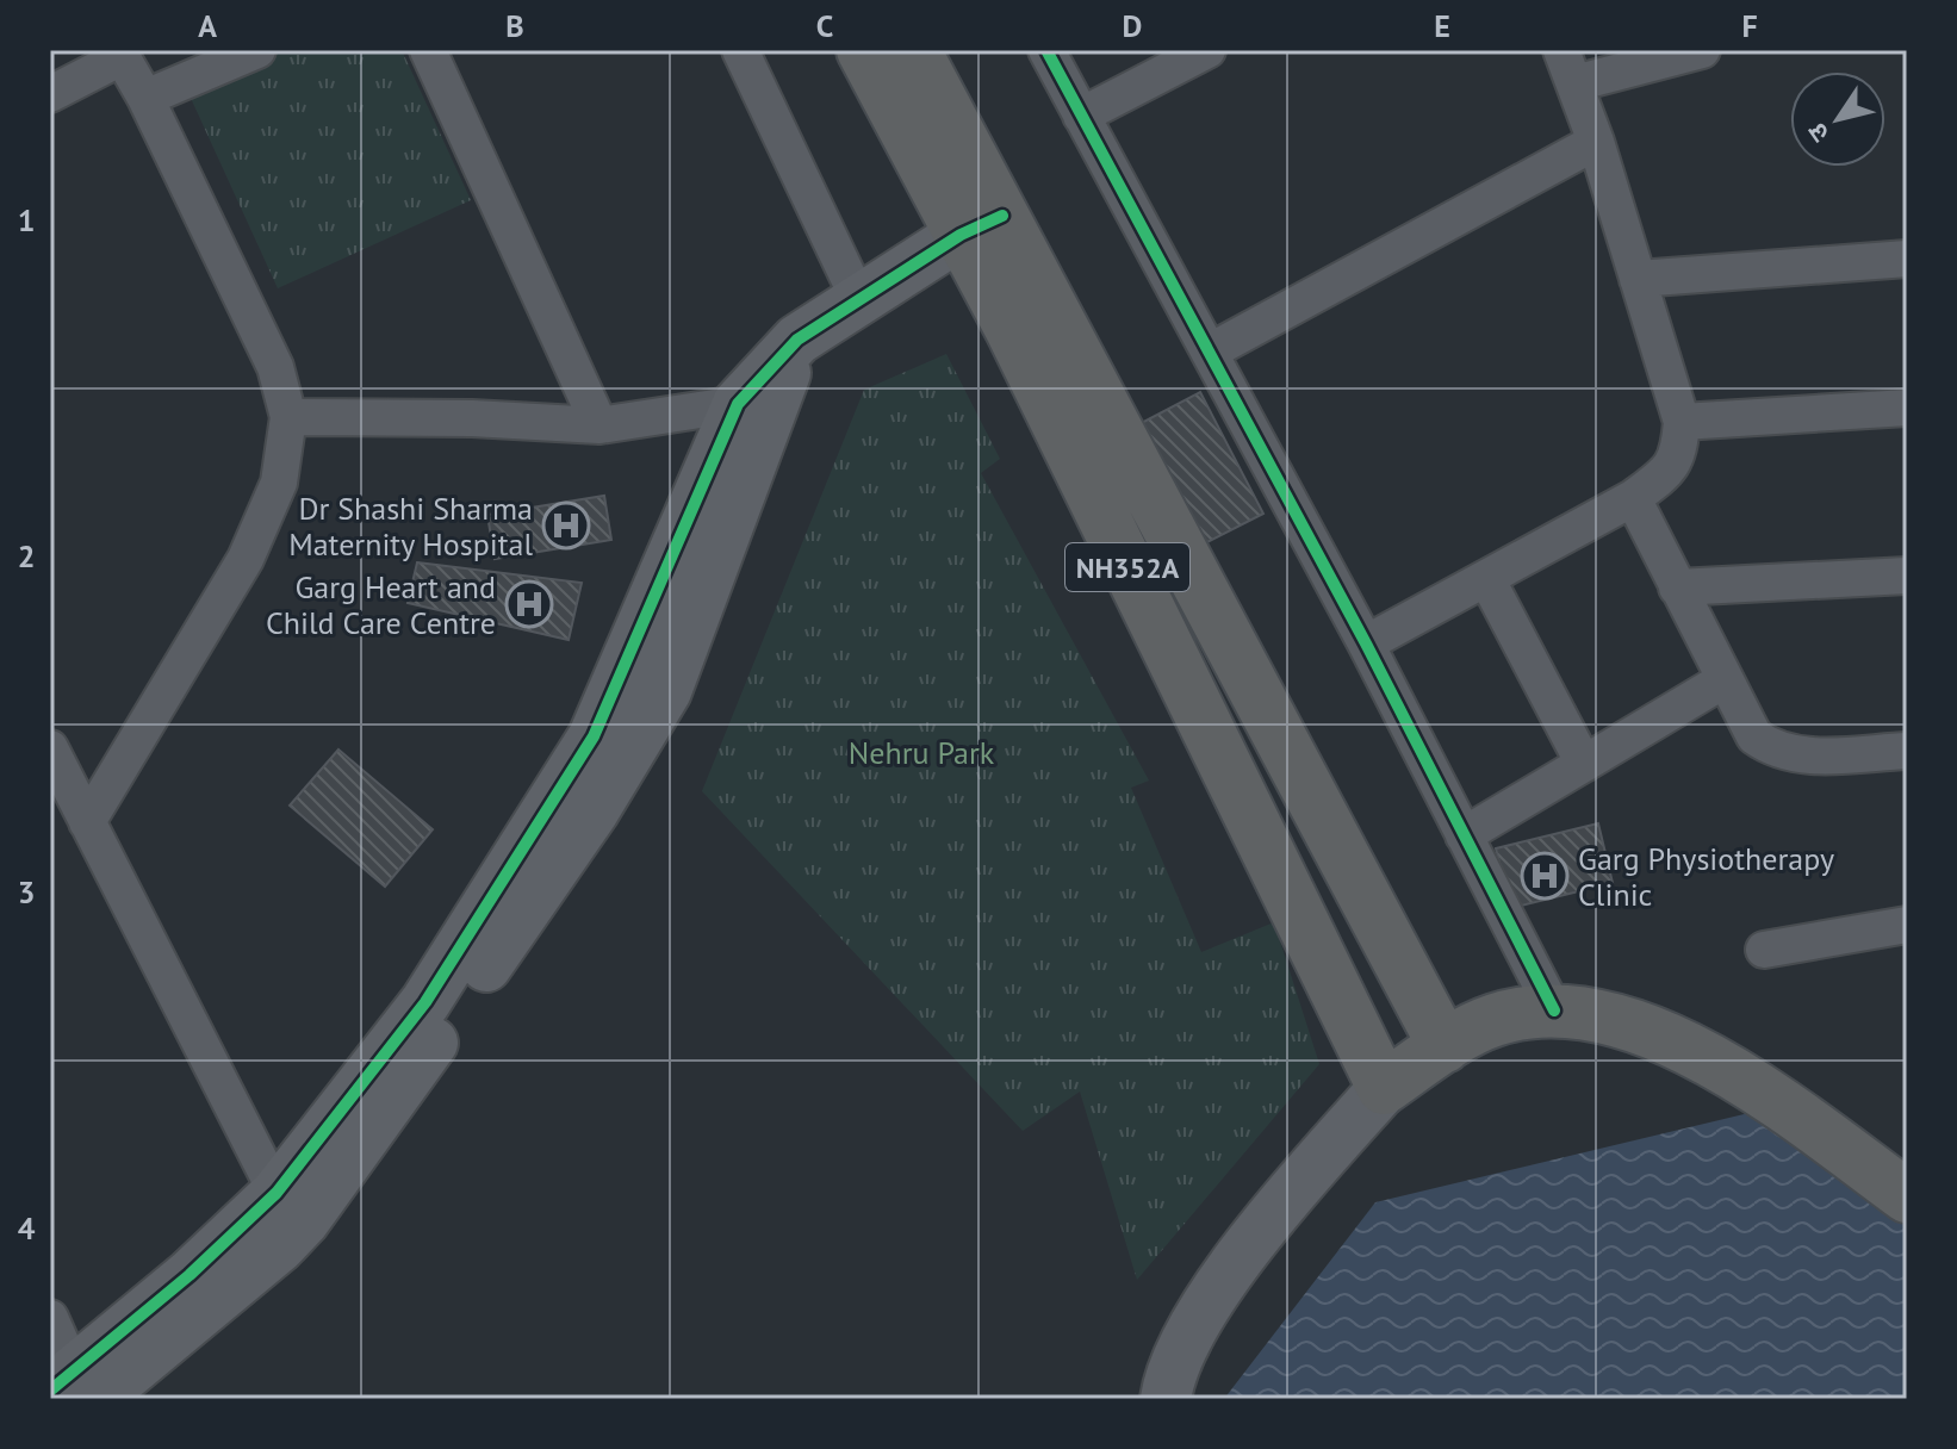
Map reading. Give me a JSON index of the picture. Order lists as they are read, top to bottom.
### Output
{
  "streets": {
    "highway": ["NH352A"]
  },
  "parks": ["Nehru Park"],
  "places": {
    "hospital": ["Dr Shashi Sharma Maternity Hospital", "Garg Heart and Child Care Centre", "Garg Physiotherapy Clinic"]
  },
  "north": "bottom left",
  "grid": {
    "columns": [
      "A",
      "B",
      "C",
      "D",
      "E",
      "F"
    ],
    "rows": [
      "1",
      "2",
      "3",
      "4"
    ]
  }
}
